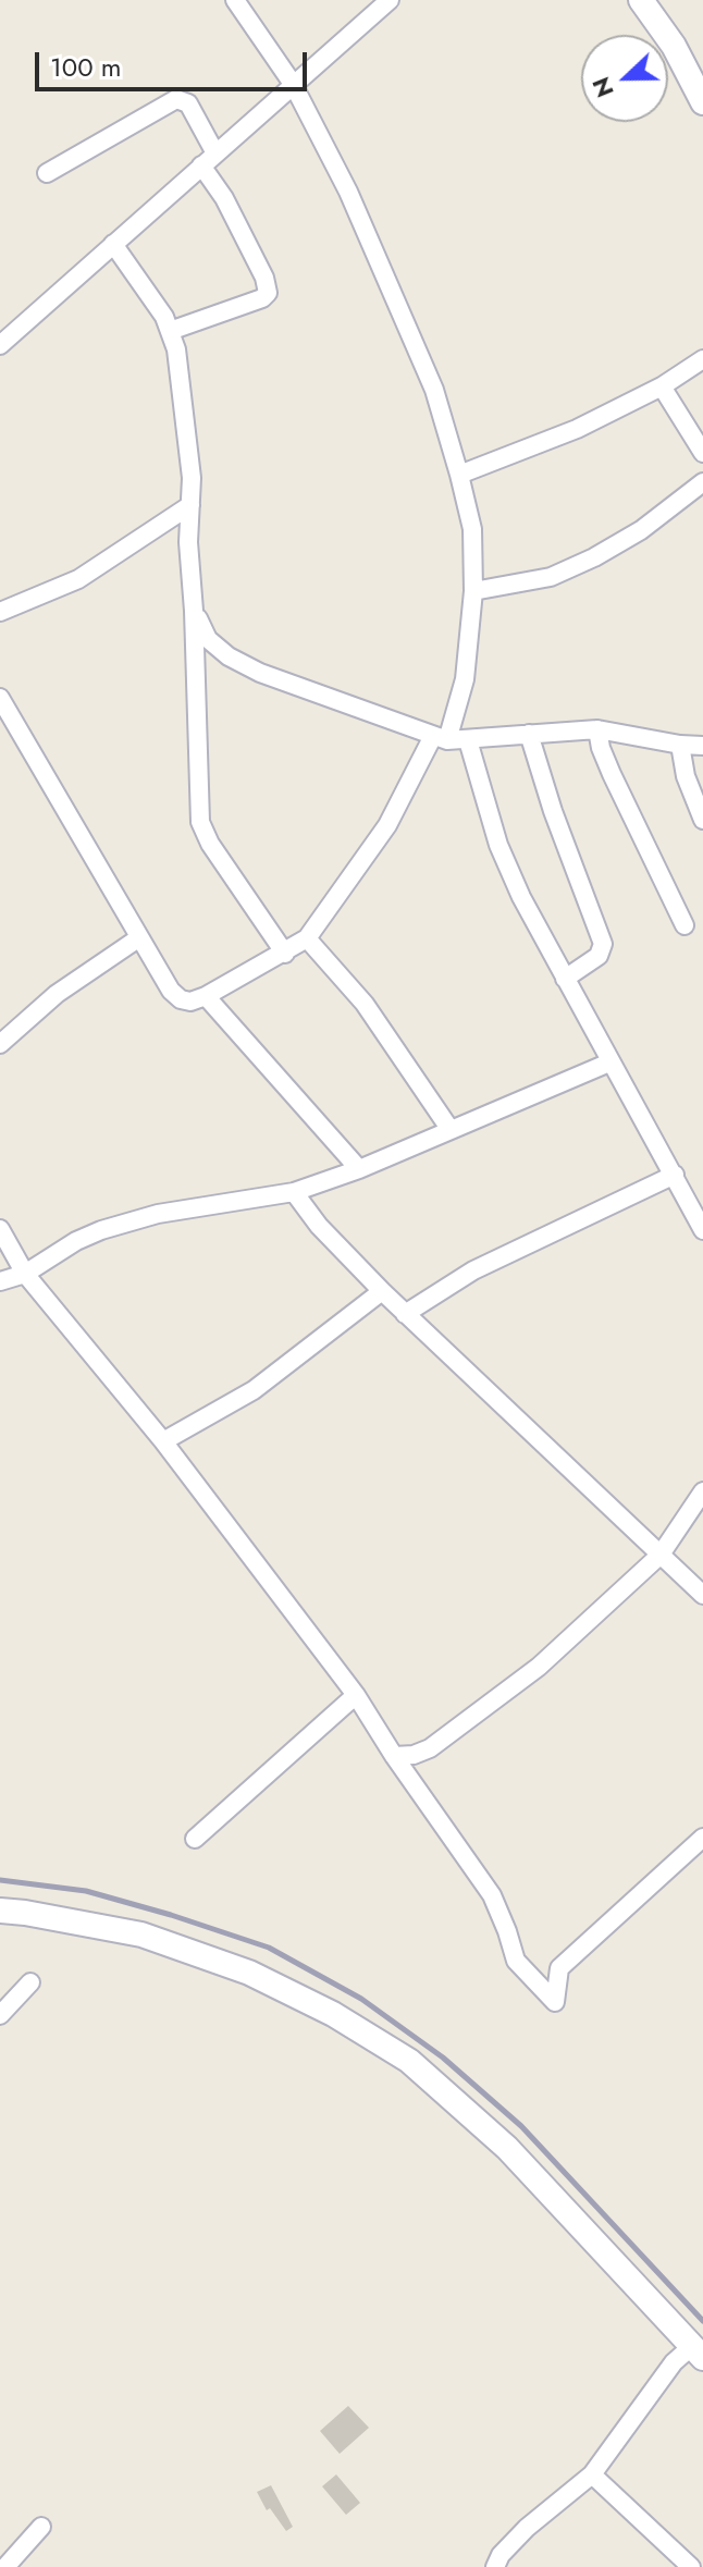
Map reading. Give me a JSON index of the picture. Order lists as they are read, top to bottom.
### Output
{
  "scale_bar": "100 m",
  "north": "left"
}
